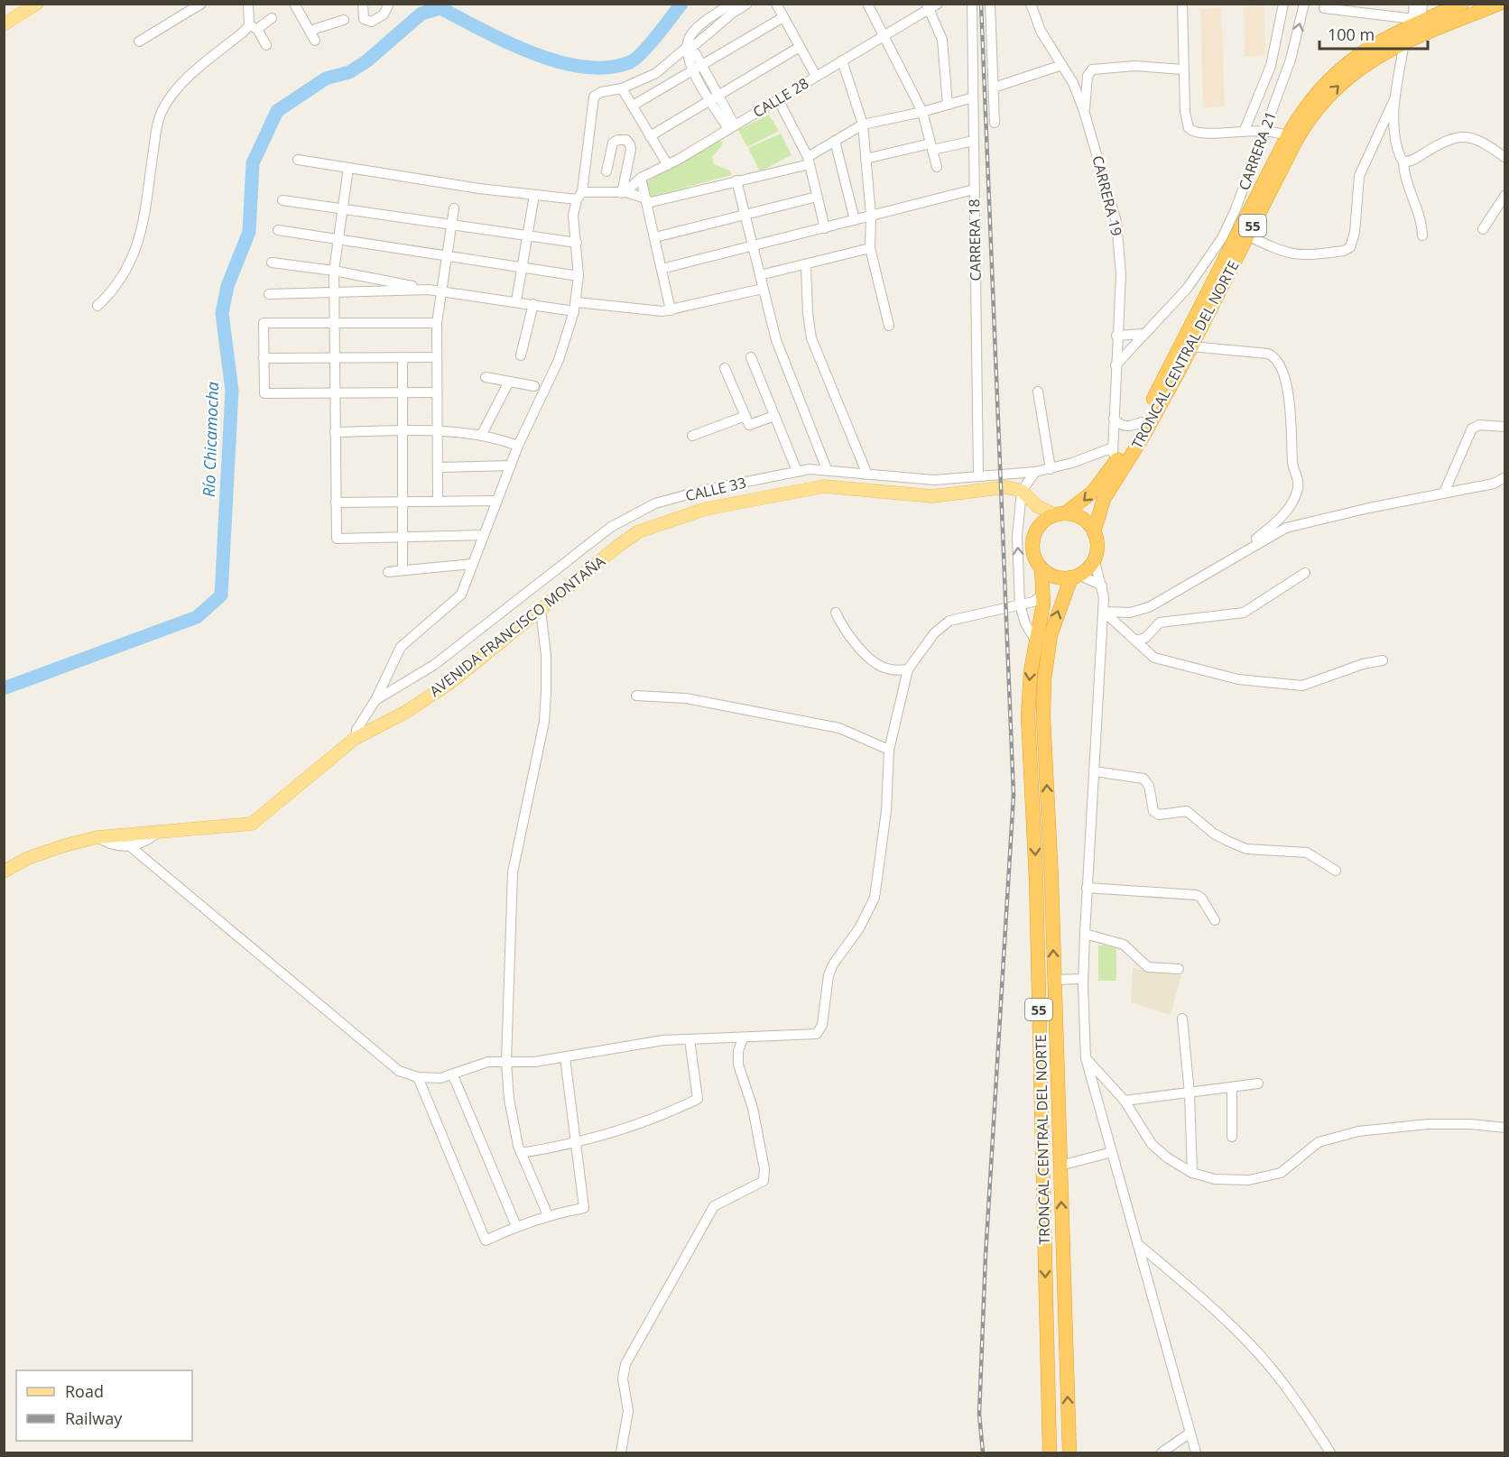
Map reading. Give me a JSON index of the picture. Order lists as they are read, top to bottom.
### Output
{
  "streets": {
    "highway": ["55", "TRONCAL CENTRAL DEL NORTE"],
    "main road": ["AVENIDA FRANCISCO MONTAÑA"],
    "street": [
      "CALLE 28",
      "CARRERA 21",
      "CARRERA 19",
      "CARRERA 18",
      "CALLE 33"
    ]
  },
  "crossings": [
    ["CARRERA 21", "CARRERA 19"],
    ["CARRERA 19", "TRONCAL CENTRAL DEL NORTE"],
    ["CARRERA 19", "CALLE 33"],
    ["55", "TRONCAL CENTRAL DEL NORTE"],
    ["CARRERA 18", "CALLE 33"]
  ],
  "water": ["Río Chicamocha"],
  "legend": ["Road", "Railway"],
  "scale_bar": "100 m"
}
